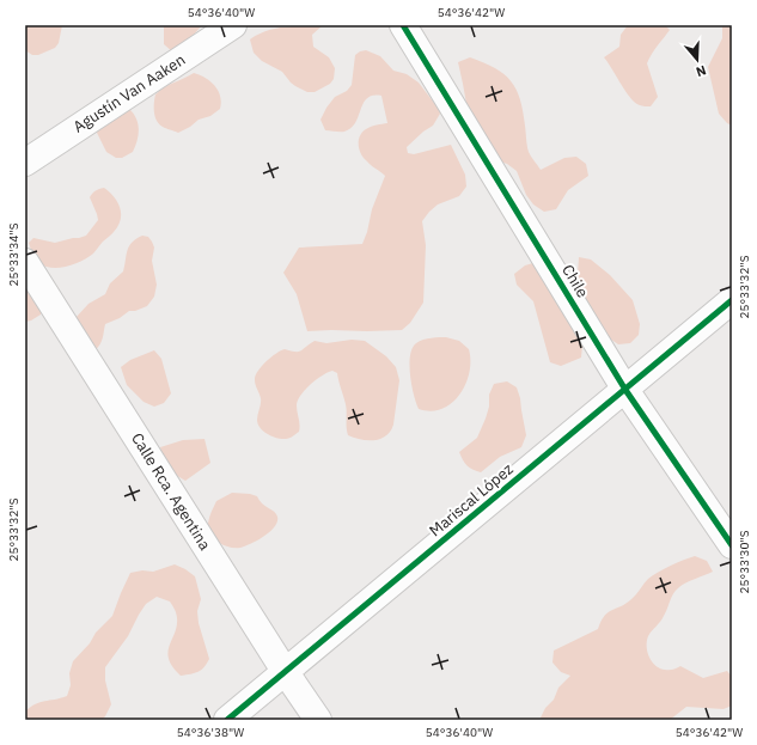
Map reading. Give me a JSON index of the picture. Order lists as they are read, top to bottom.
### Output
{
  "streets": {
    "street": [
      "Agustín Van Aaken",
      "Chile",
      "Calle Rca. Agentina",
      "Mariscal López"
    ]
  },
  "crossings": [
    ["Chile", "Mariscal López"],
    ["Calle Rca. Agentina", "Mariscal López"]
  ],
  "north": "bottom",
  "coordinates": [
    "54°36'40\"W",
    "54°36'42\"W",
    "25°33'34\"S",
    "25°33'32\"S",
    "25°33'30\"S",
    "54°36'38\"W"
  ]
}
